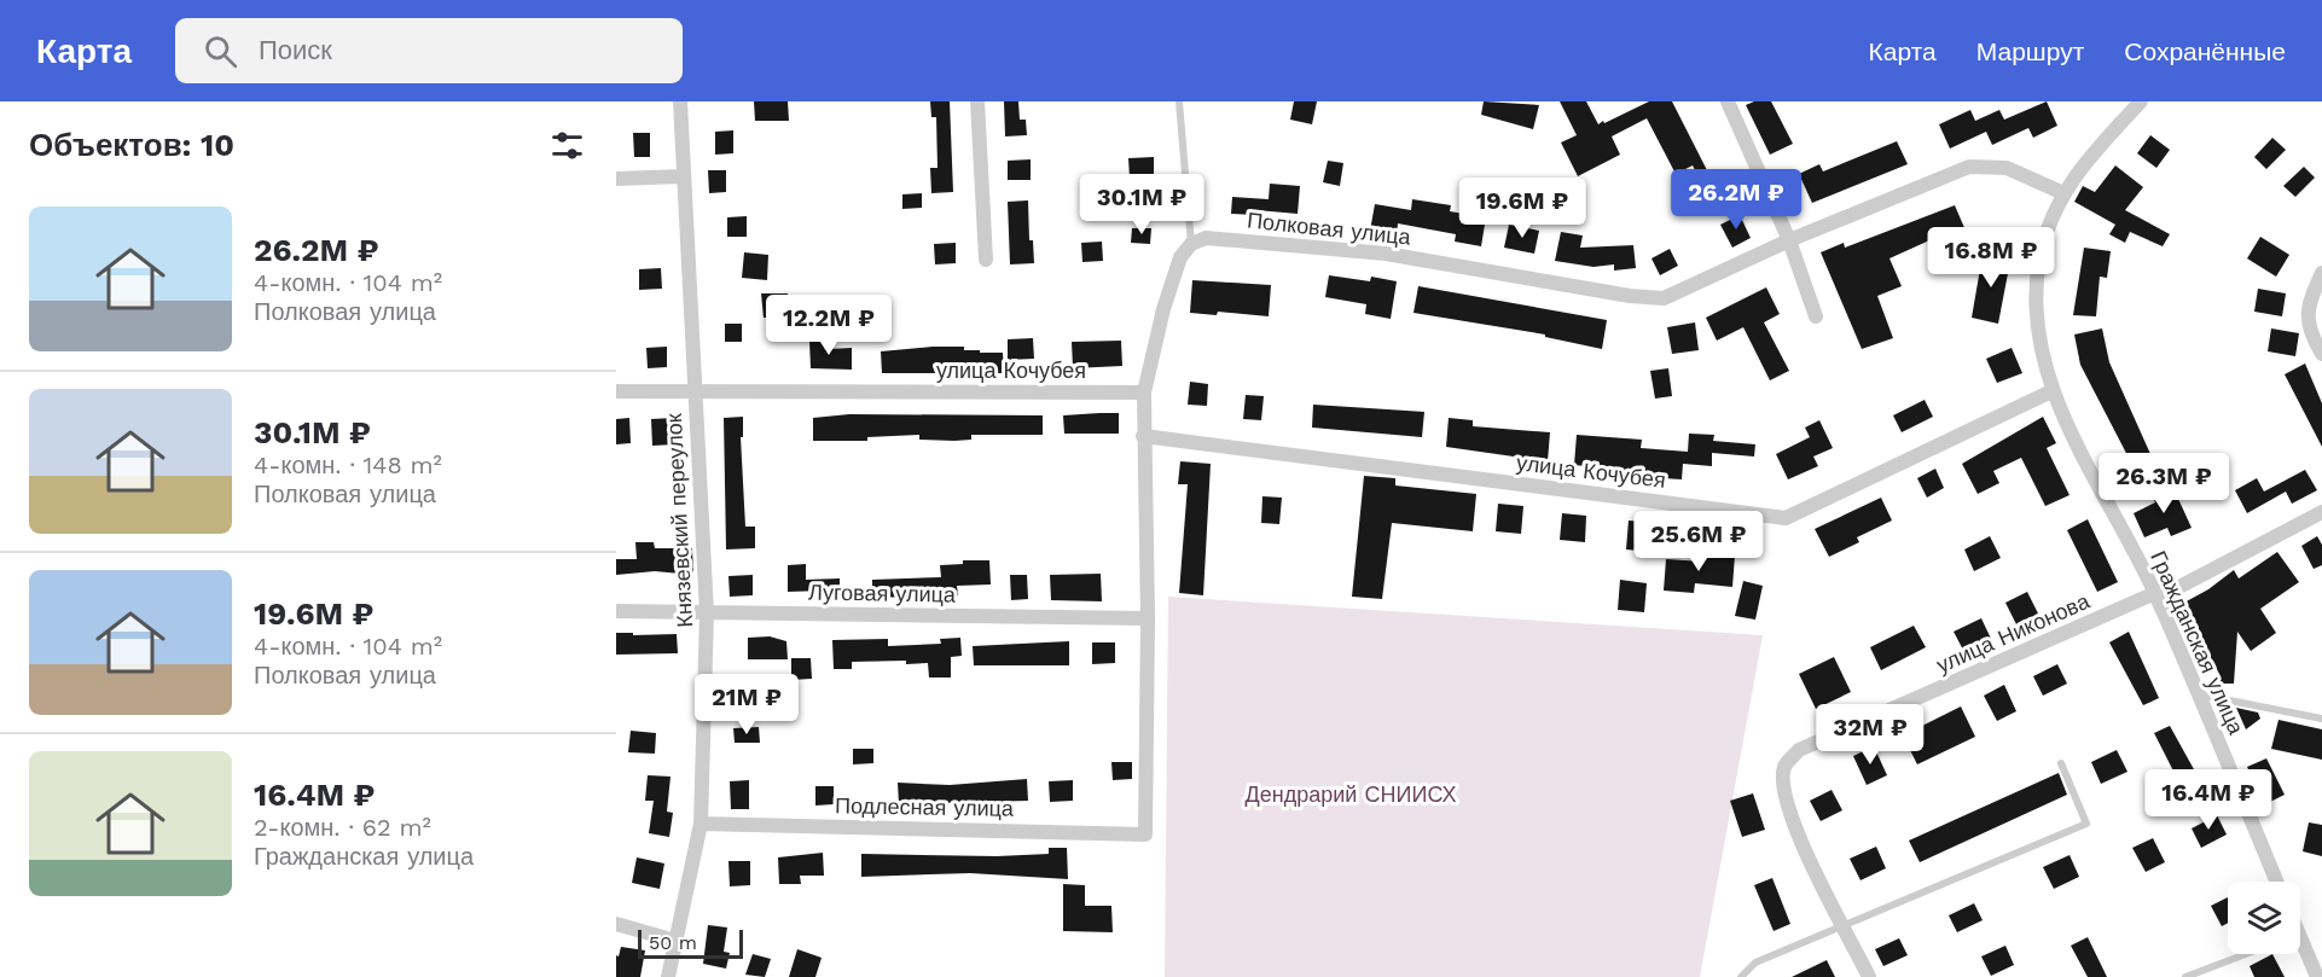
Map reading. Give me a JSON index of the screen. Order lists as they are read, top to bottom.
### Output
{
  "streets": {
    "street": [
      "Полковая улица",
      "улица Кочубея",
      "Князевский переулок",
      "Луговая улица",
      "улица Никонова",
      "Гражданская улица",
      "Подлесная улица"
    ]
  },
  "crossings": [
    ["Полковая улица", "Гражданская улица"],
    ["улица Кочубея", "Князевский переулок"],
    ["улица Кочубея", "Гражданская улица"],
    ["Князевский переулок", "Луговая улица"],
    ["Князевский переулок", "Подлесная улица"],
    ["Луговая улица", "Подлесная улица"],
    ["улица Никонова", "Гражданская улица"]
  ],
  "parks": ["Дендрарий СНИИСХ"],
  "scale_bar": "50 m",
  "page": {
    "header": "Карта",
    "search": "Поиск",
    "nav": ["Карта", "Маршрут", "Сохранённые"],
    "heading": "Объектов: 10",
    "price": [
      "26.2M ₽",
      "30.1M ₽",
      "19.6M ₽",
      "16.8M ₽",
      "12.2M ₽",
      "26.3M ₽",
      "25.6M ₽",
      "21M ₽",
      "32M ₽",
      "16.4M ₽"
    ],
    "list": [
      {
        "name": "26.2M ₽",
        "note": "4-комн. · 104 m² · Полковая улица"
      },
      {
        "name": "30.1M ₽",
        "note": "4-комн. · 148 m² · Полковая улица"
      },
      {
        "name": "19.6M ₽",
        "note": "4-комн. · 104 m² · Полковая улица"
      },
      {
        "name": "16.4M ₽",
        "note": "2-комн. · 62 m² · Гражданская улица"
      }
    ],
    "scale": "50 m"
  }
}
